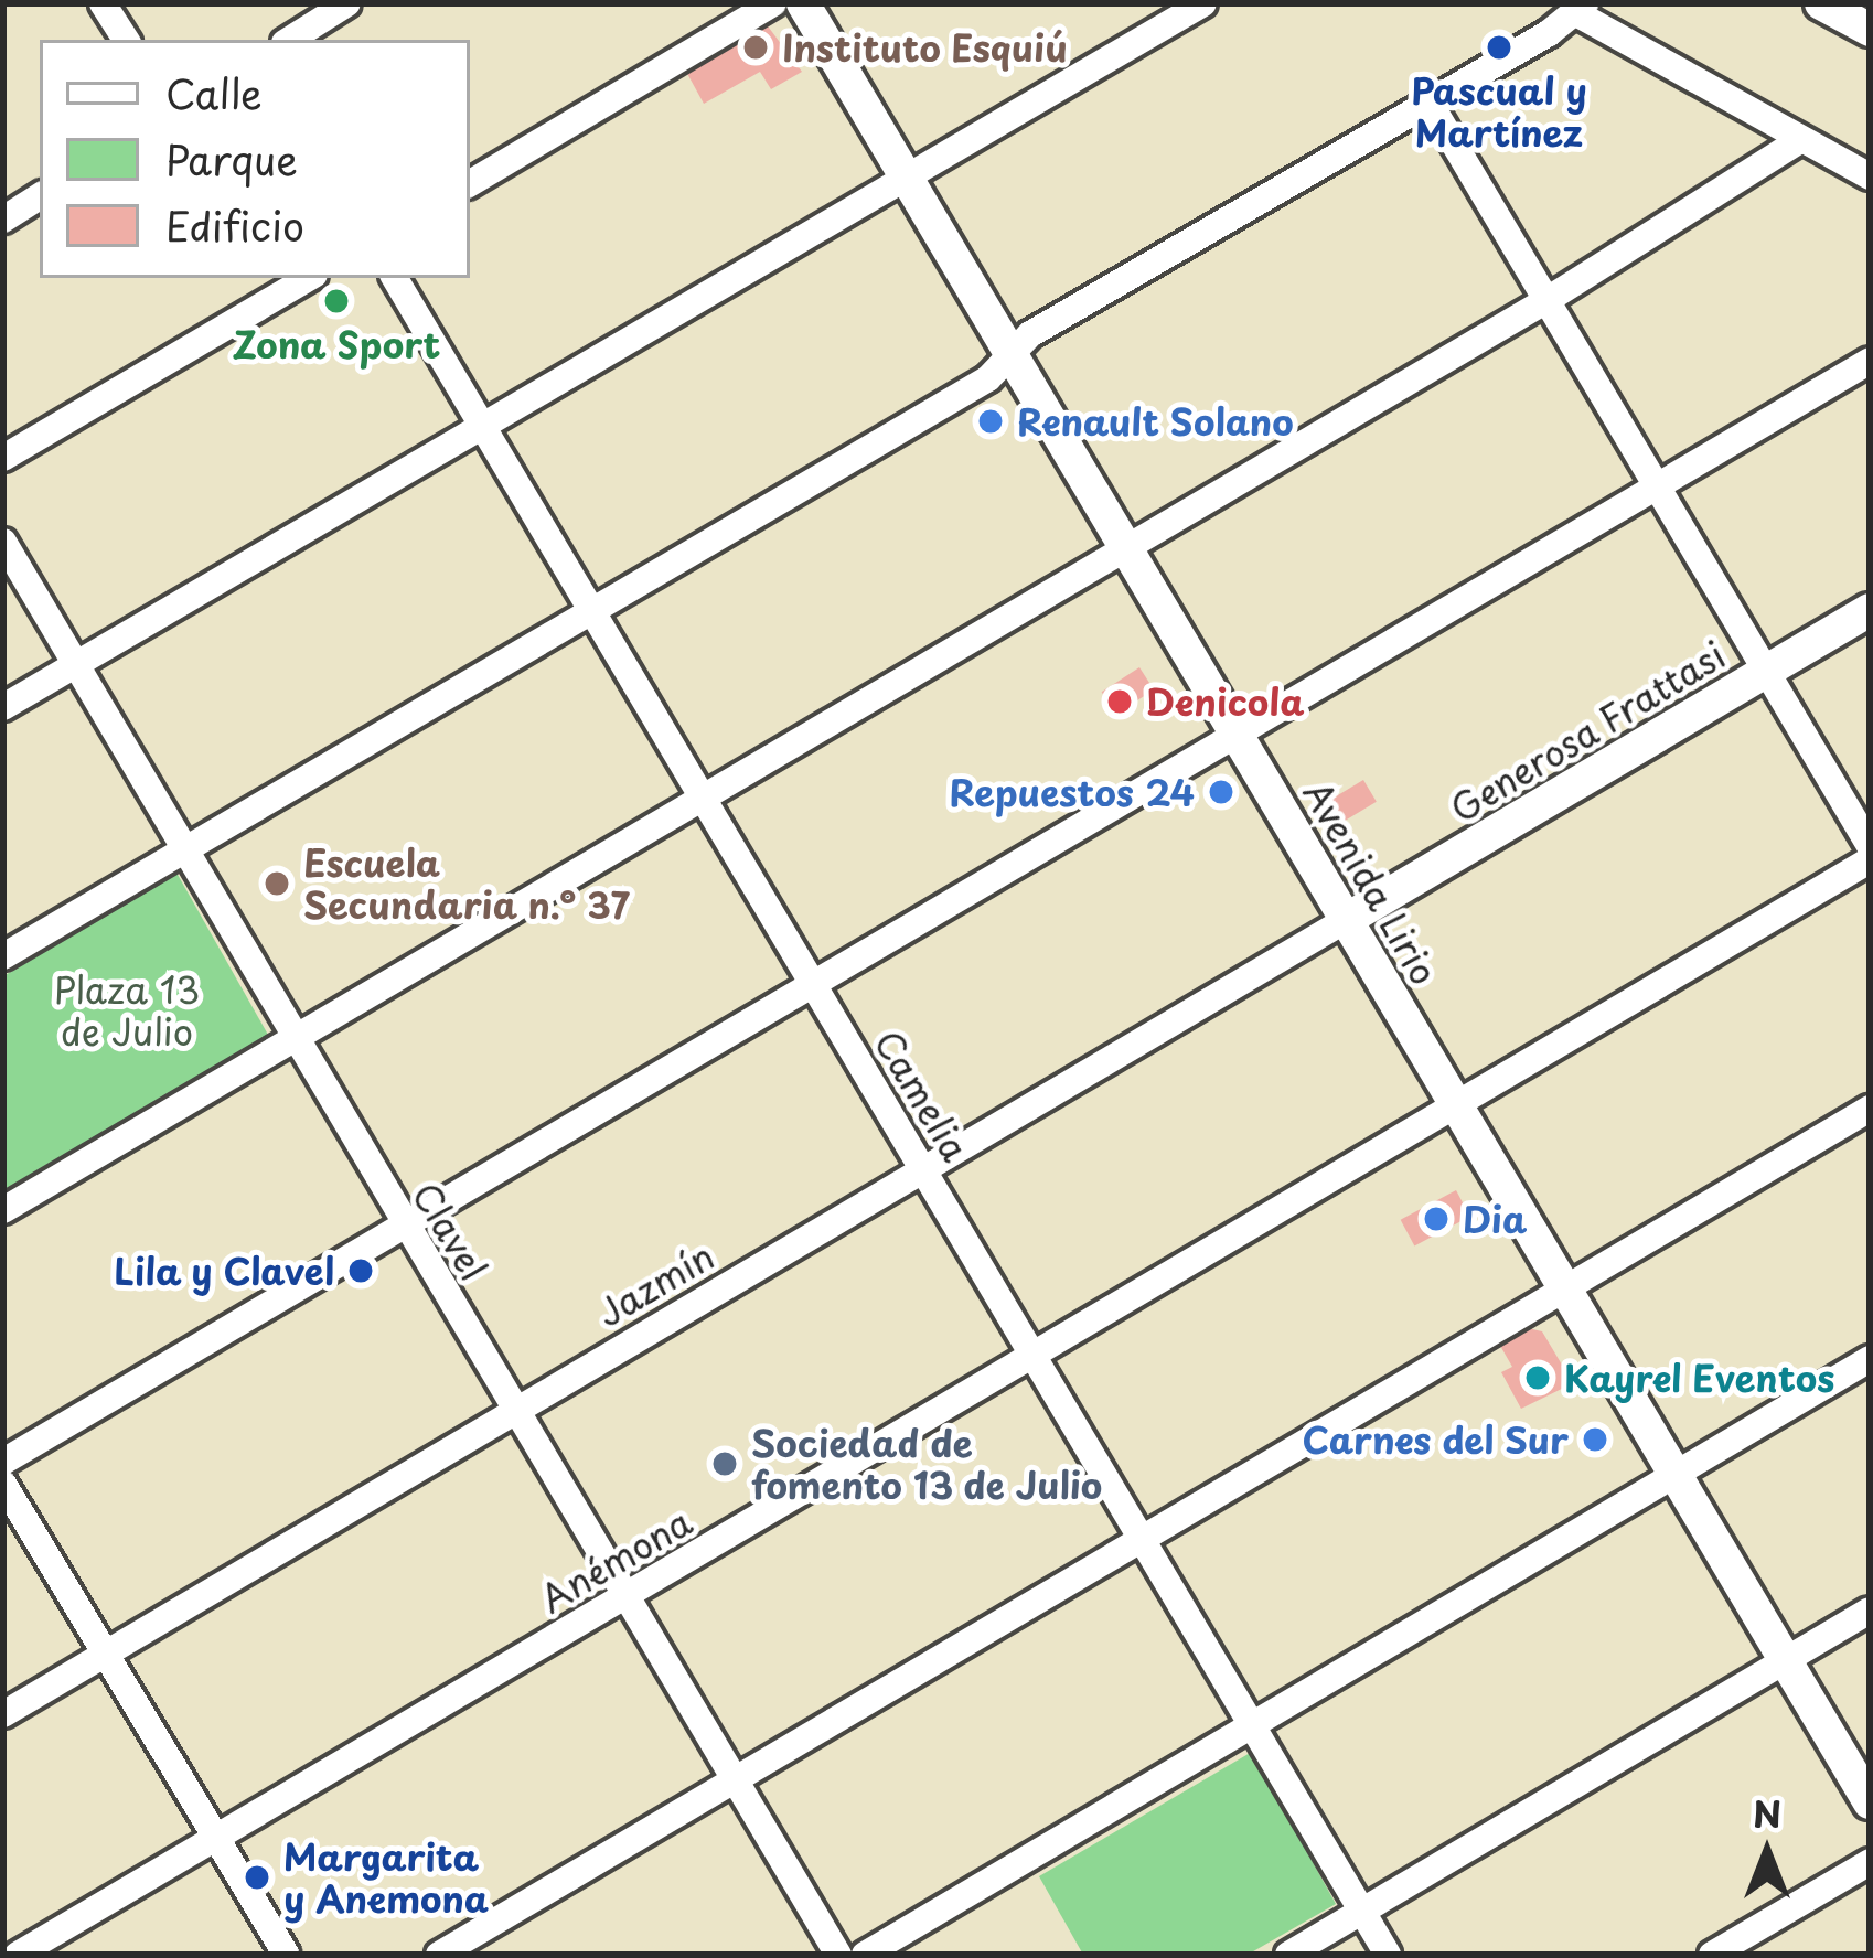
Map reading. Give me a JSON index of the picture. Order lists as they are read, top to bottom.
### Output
{
  "streets": {
    "main road": ["Generosa Frattasi", "Avenida Lirio"],
    "street": [
      "Camelia",
      "Clavel",
      "Jazmín",
      "Anémona"
    ]
  },
  "crossings": [
    ["Generosa Frattasi", "Avenida Lirio"],
    ["Generosa Frattasi", "Jazmín"],
    ["Avenida Lirio", "Jazmín"],
    ["Avenida Lirio", "Anémona"],
    ["Camelia", "Jazmín"],
    ["Camelia", "Anémona"],
    ["Clavel", "Jazmín"],
    ["Clavel", "Anémona"]
  ],
  "parks": ["Plaza 13 de Julio"],
  "places": [
    "Instituto Esquiú",
    "Pascual y Martínez",
    "Zona Sport",
    "Renault Solano",
    "Denicola",
    "Repuestos 24",
    "Escuela Secundaria n.° 37",
    "Dia",
    "Lila y Clavel",
    "Kayrel Eventos",
    "Carnes del Sur",
    "Sociedad de fomento 13 de Julio",
    "Margarita y Anemona"
  ],
  "legend": ["Calle", "Parque", "Edificio"],
  "north": "top"
}
